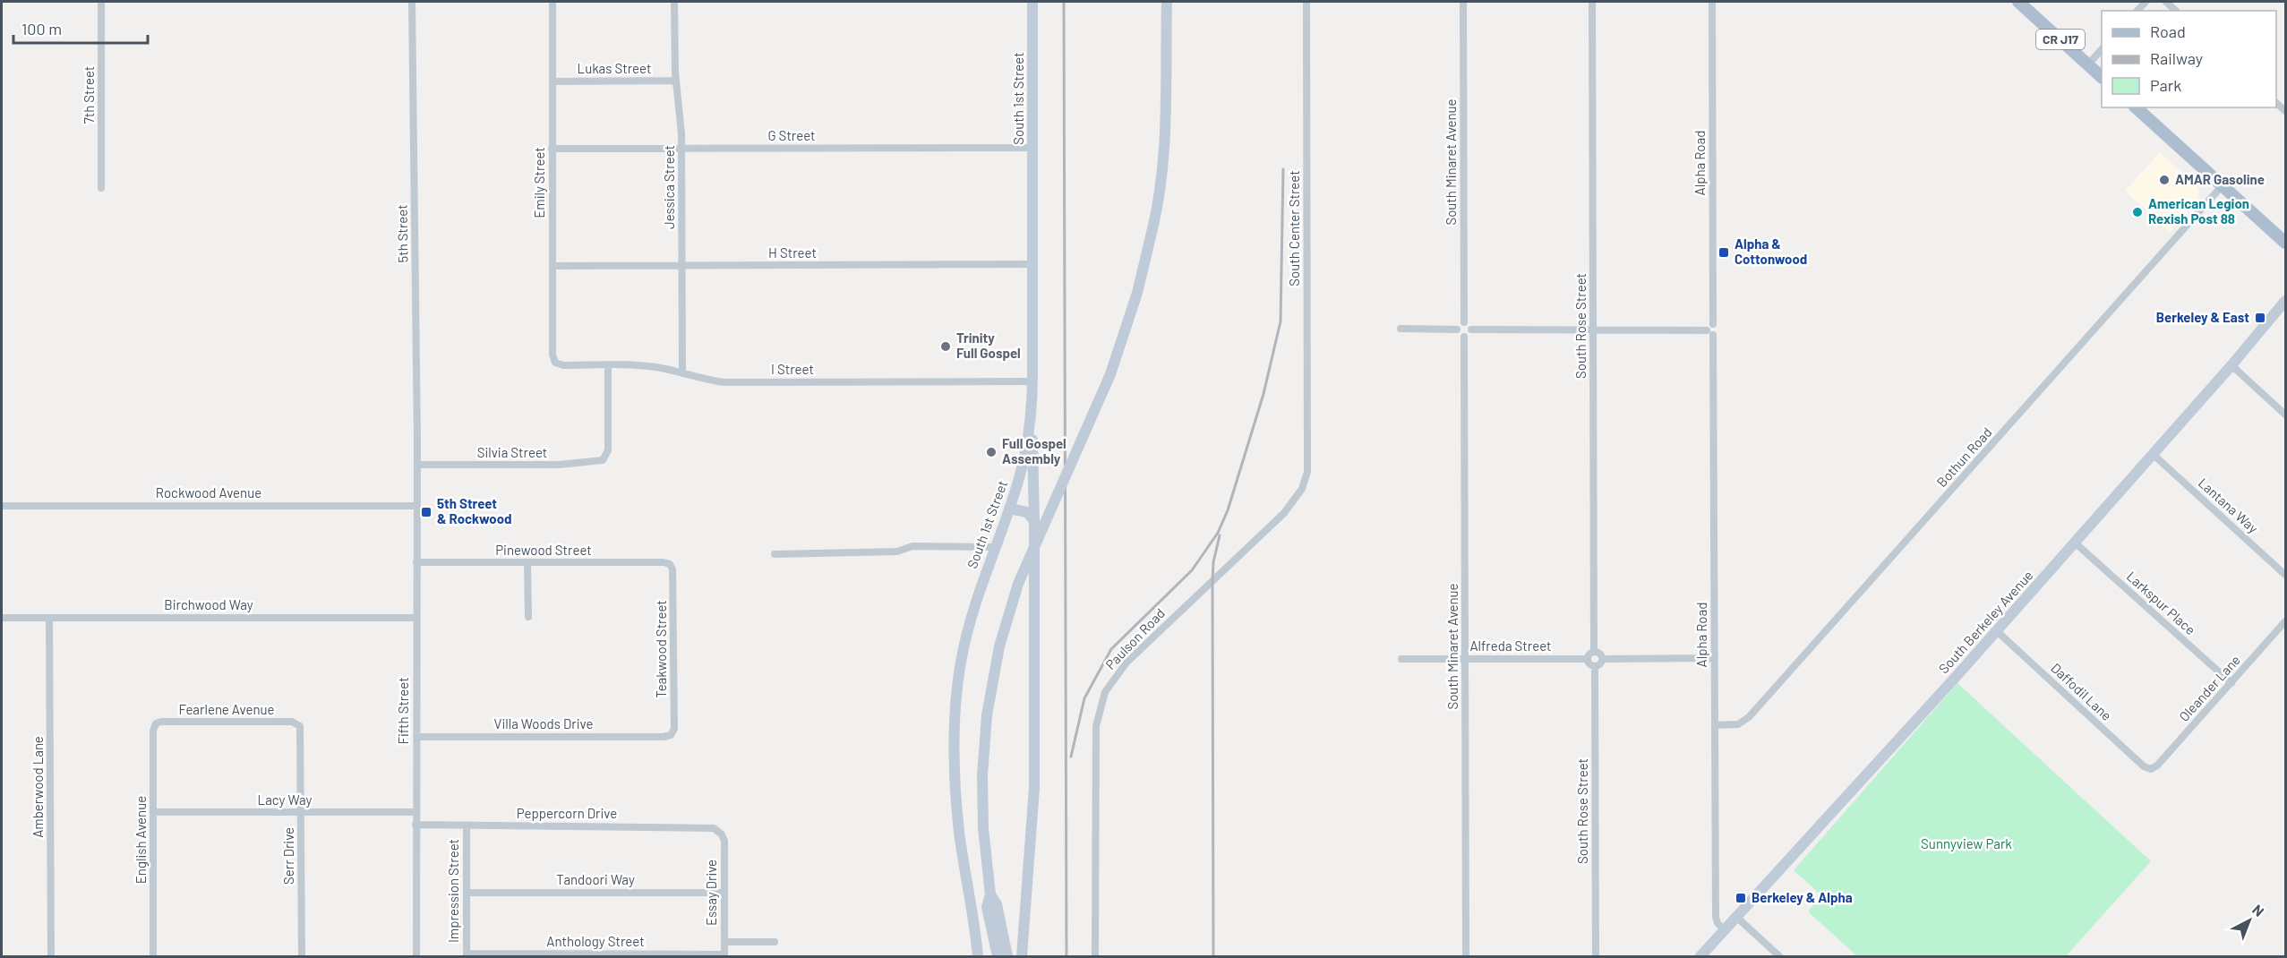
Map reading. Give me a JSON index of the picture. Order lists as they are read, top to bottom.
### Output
{
  "streets": {
    "main road": ["CR J17"],
    "street": [
      "Lukas Street",
      "7th Street",
      "South 1st Street",
      "G Street",
      "South Minaret Avenue",
      "Alpha Road",
      "Emily Street",
      "Jessica Street",
      "South Center Street",
      "5th Street",
      "H Street",
      "South Rose Street",
      "I Street",
      "Silvia Street",
      "Bothun Road",
      "Rockwood Avenue",
      "Lantana Way",
      "Pinewood Street",
      "Larkspur Place",
      "Birchwood Way",
      "South Berkeley Avenue",
      "Paulson Road",
      "Alfreda Street",
      "Teakwood Street",
      "Oleander Lane",
      "Daffodil Lane",
      "Fearlene Avenue",
      "Fifth Street",
      "Villa Woods Drive",
      "Amberwood Lane",
      "Lacy Way",
      "Peppercorn Drive",
      "English Avenue",
      "Serr Drive",
      "Tandoori Way",
      "Impression Street",
      "Essay Drive",
      "Anthology Street"
    ]
  },
  "crossings": [
    ["Lukas Street", "Emily Street"],
    ["Lukas Street", "Jessica Street"],
    ["South 1st Street", "G Street"],
    ["South 1st Street", "H Street"],
    ["South 1st Street", "I Street"],
    ["G Street", "Emily Street"],
    ["G Street", "Jessica Street"],
    ["South Minaret Avenue", "Alfreda Street"],
    ["Alpha Road", "Bothun Road"],
    ["Alpha Road", "South Berkeley Avenue"],
    ["Emily Street", "H Street"],
    ["Emily Street", "I Street"],
    ["Jessica Street", "H Street"],
    ["Jessica Street", "I Street"],
    ["South Center Street", "Paulson Road"],
    ["5th Street", "Silvia Street"],
    ["5th Street", "Fifth Street"],
    ["South Rose Street", "Alfreda Street"],
    ["I Street", "Silvia Street"],
    ["Silvia Street", "Fifth Street"],
    ["Rockwood Avenue", "Fifth Street"],
    ["Lantana Way", "South Berkeley Avenue"],
    ["Pinewood Street", "Teakwood Street"],
    ["Pinewood Street", "Fifth Street"],
    ["Larkspur Place", "South Berkeley Avenue"],
    ["Larkspur Place", "Oleander Lane"],
    ["Birchwood Way", "Fifth Street"],
    ["Birchwood Way", "Amberwood Lane"],
    ["South Berkeley Avenue", "Daffodil Lane"],
    ["Teakwood Street", "Villa Woods Drive"],
    ["Oleander Lane", "Daffodil Lane"],
    ["Fearlene Avenue", "English Avenue"],
    ["Fearlene Avenue", "Serr Drive"],
    ["Fifth Street", "Villa Woods Drive"],
    ["Fifth Street", "Lacy Way"],
    ["Fifth Street", "Peppercorn Drive"],
    ["Lacy Way", "English Avenue"],
    ["Lacy Way", "Serr Drive"],
    ["Peppercorn Drive", "Impression Street"],
    ["Peppercorn Drive", "Essay Drive"],
    ["Tandoori Way", "Impression Street"],
    ["Tandoori Way", "Essay Drive"],
    ["Impression Street", "Anthology Street"],
    ["Essay Drive", "Anthology Street"]
  ],
  "parks": ["Sunnyview Park"],
  "places": {
    "other": [
      "AMAR Gasoline",
      "American Legion Rexish Post 88",
      "Trinity Full Gospel",
      "Full Gospel Assembly"
    ],
    "transit": [
      "Alpha & Cottonwood",
      "Berkeley & East",
      "5th Street & Rockwood",
      "Berkeley & Alpha"
    ]
  },
  "legend": ["Road", "Railway", "Park"],
  "scale_bar": "100 m",
  "north": "top right"
}
